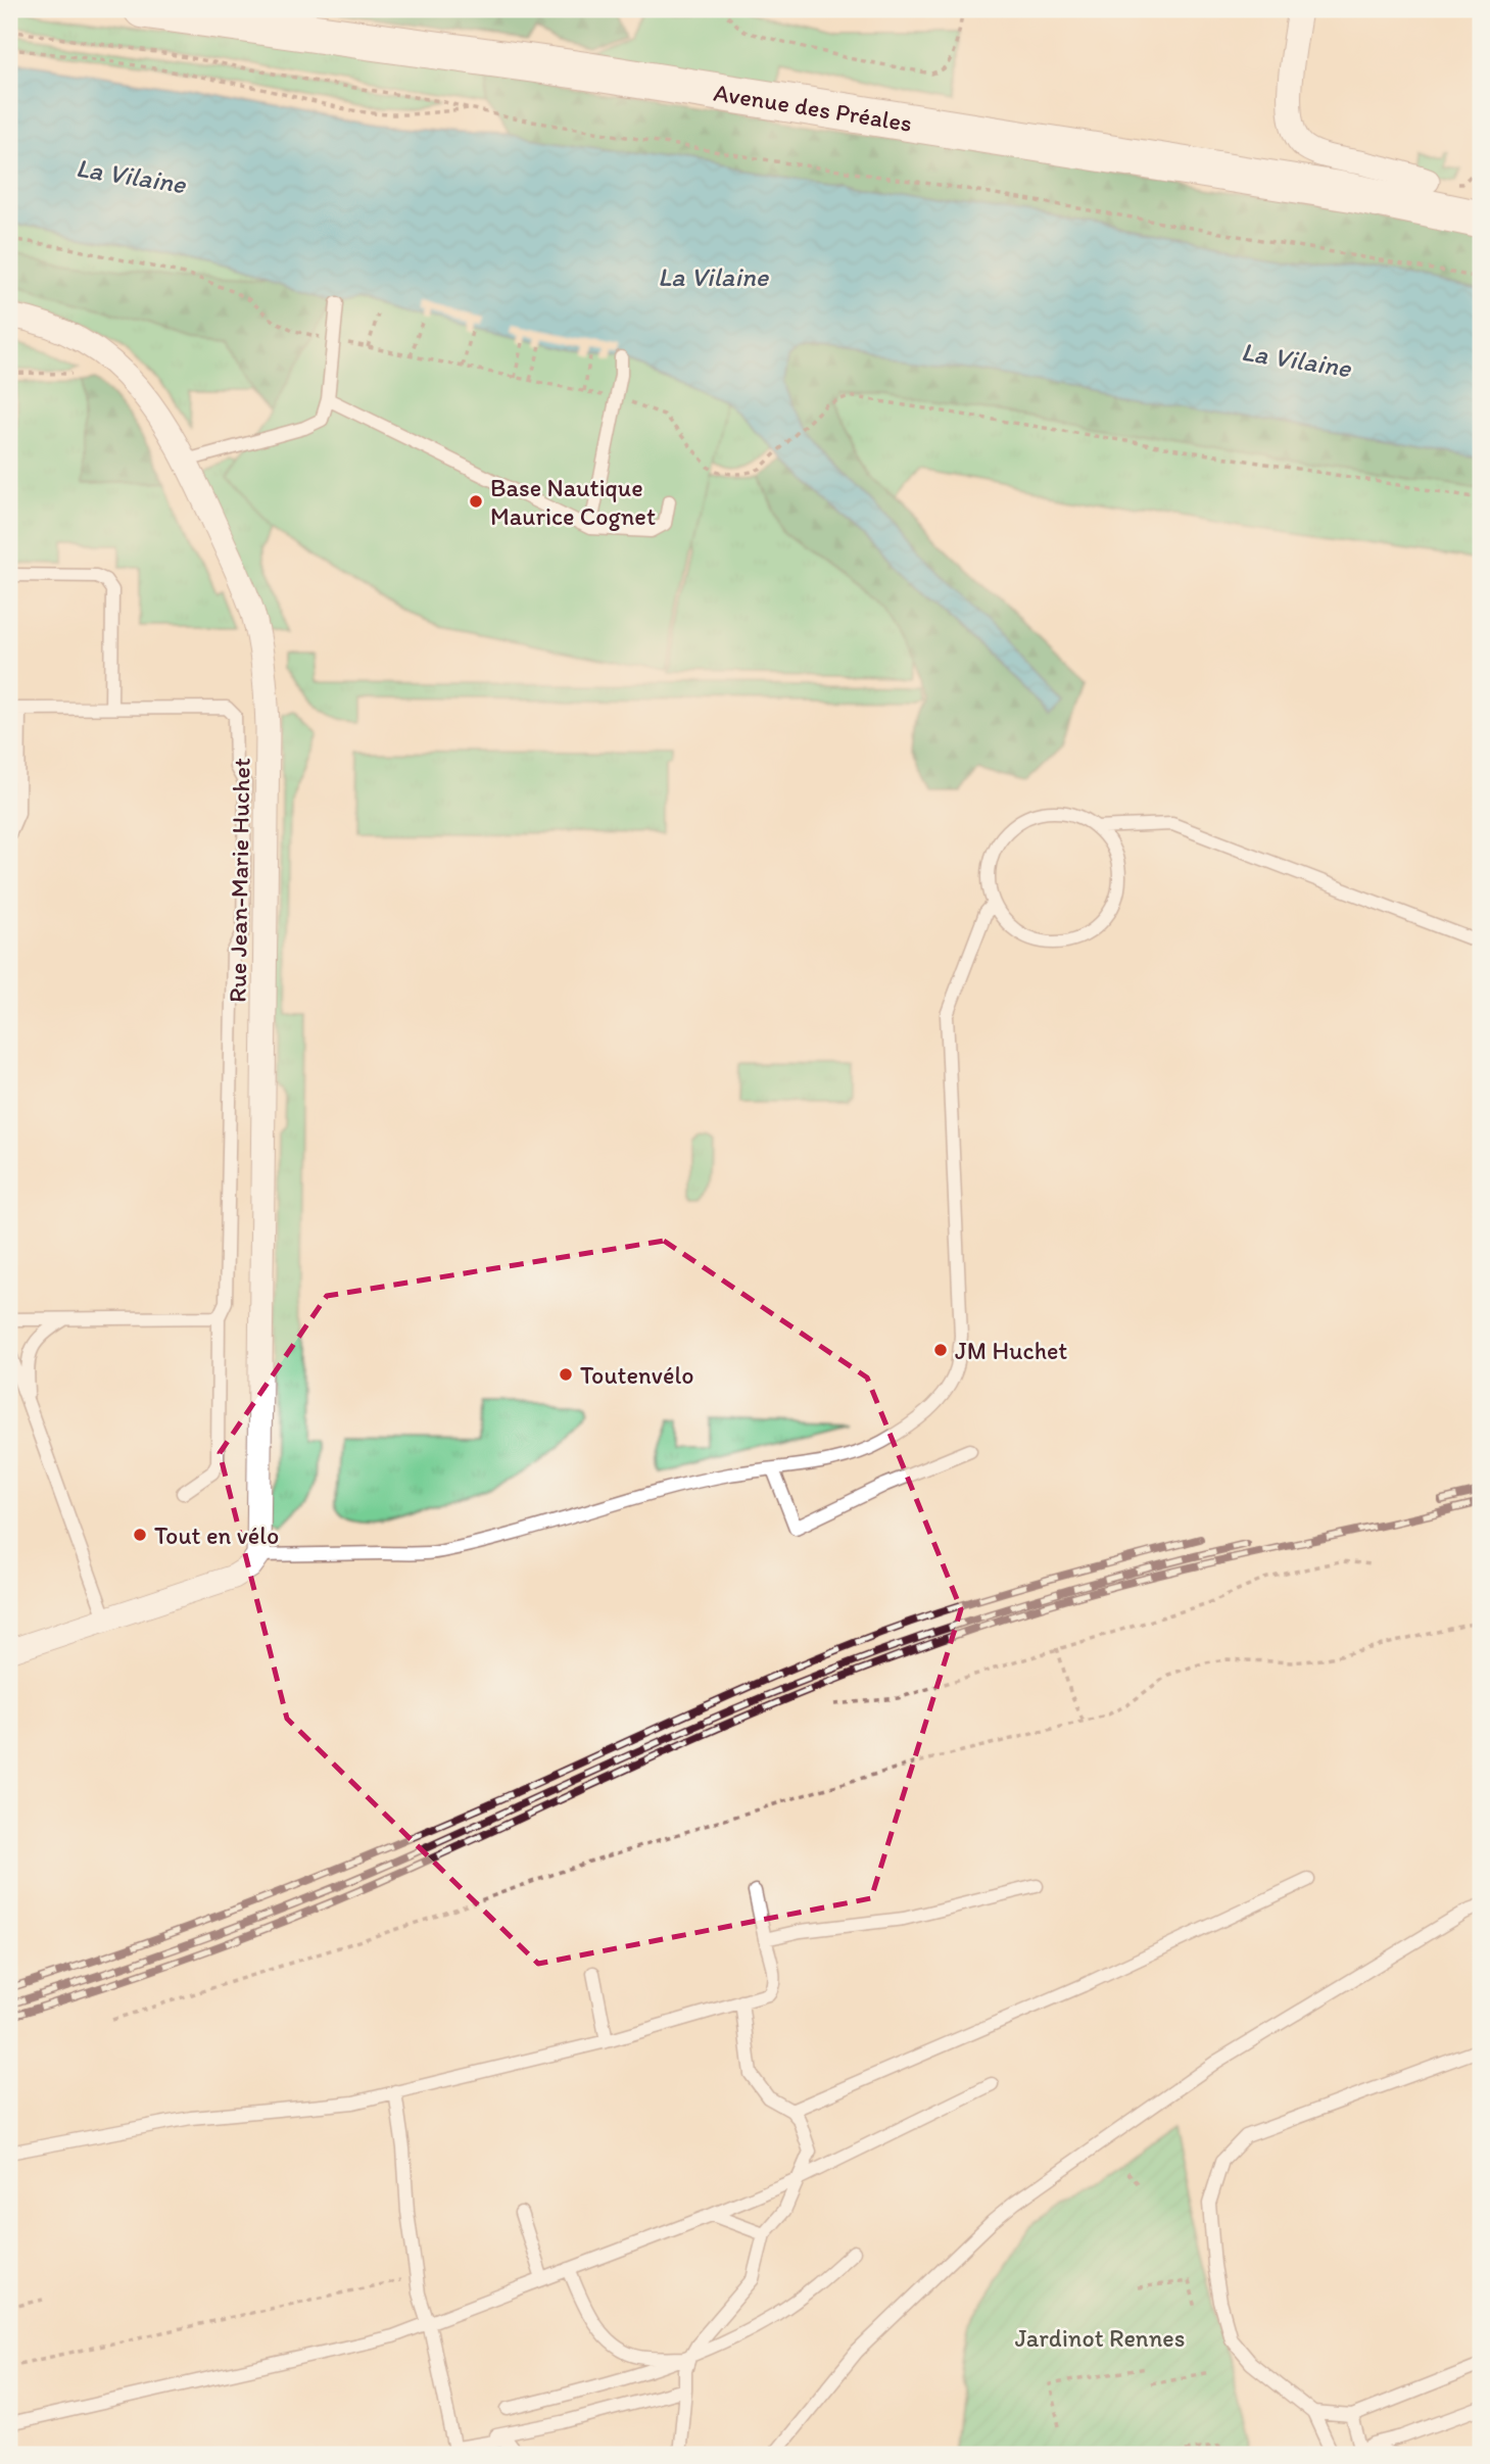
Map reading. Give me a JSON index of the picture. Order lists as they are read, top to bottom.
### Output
{
  "streets": {
    "main road": ["Avenue des Préales"],
    "street": ["Rue Jean-Marie Huchet"]
  },
  "water": ["La Vilaine"],
  "parks": ["Jardinot Rennes"],
  "places": [
    "Base Nautique Maurice Cognet",
    "JM Huchet",
    "Toutenvélo",
    "Tout en vélo"
  ]
}
